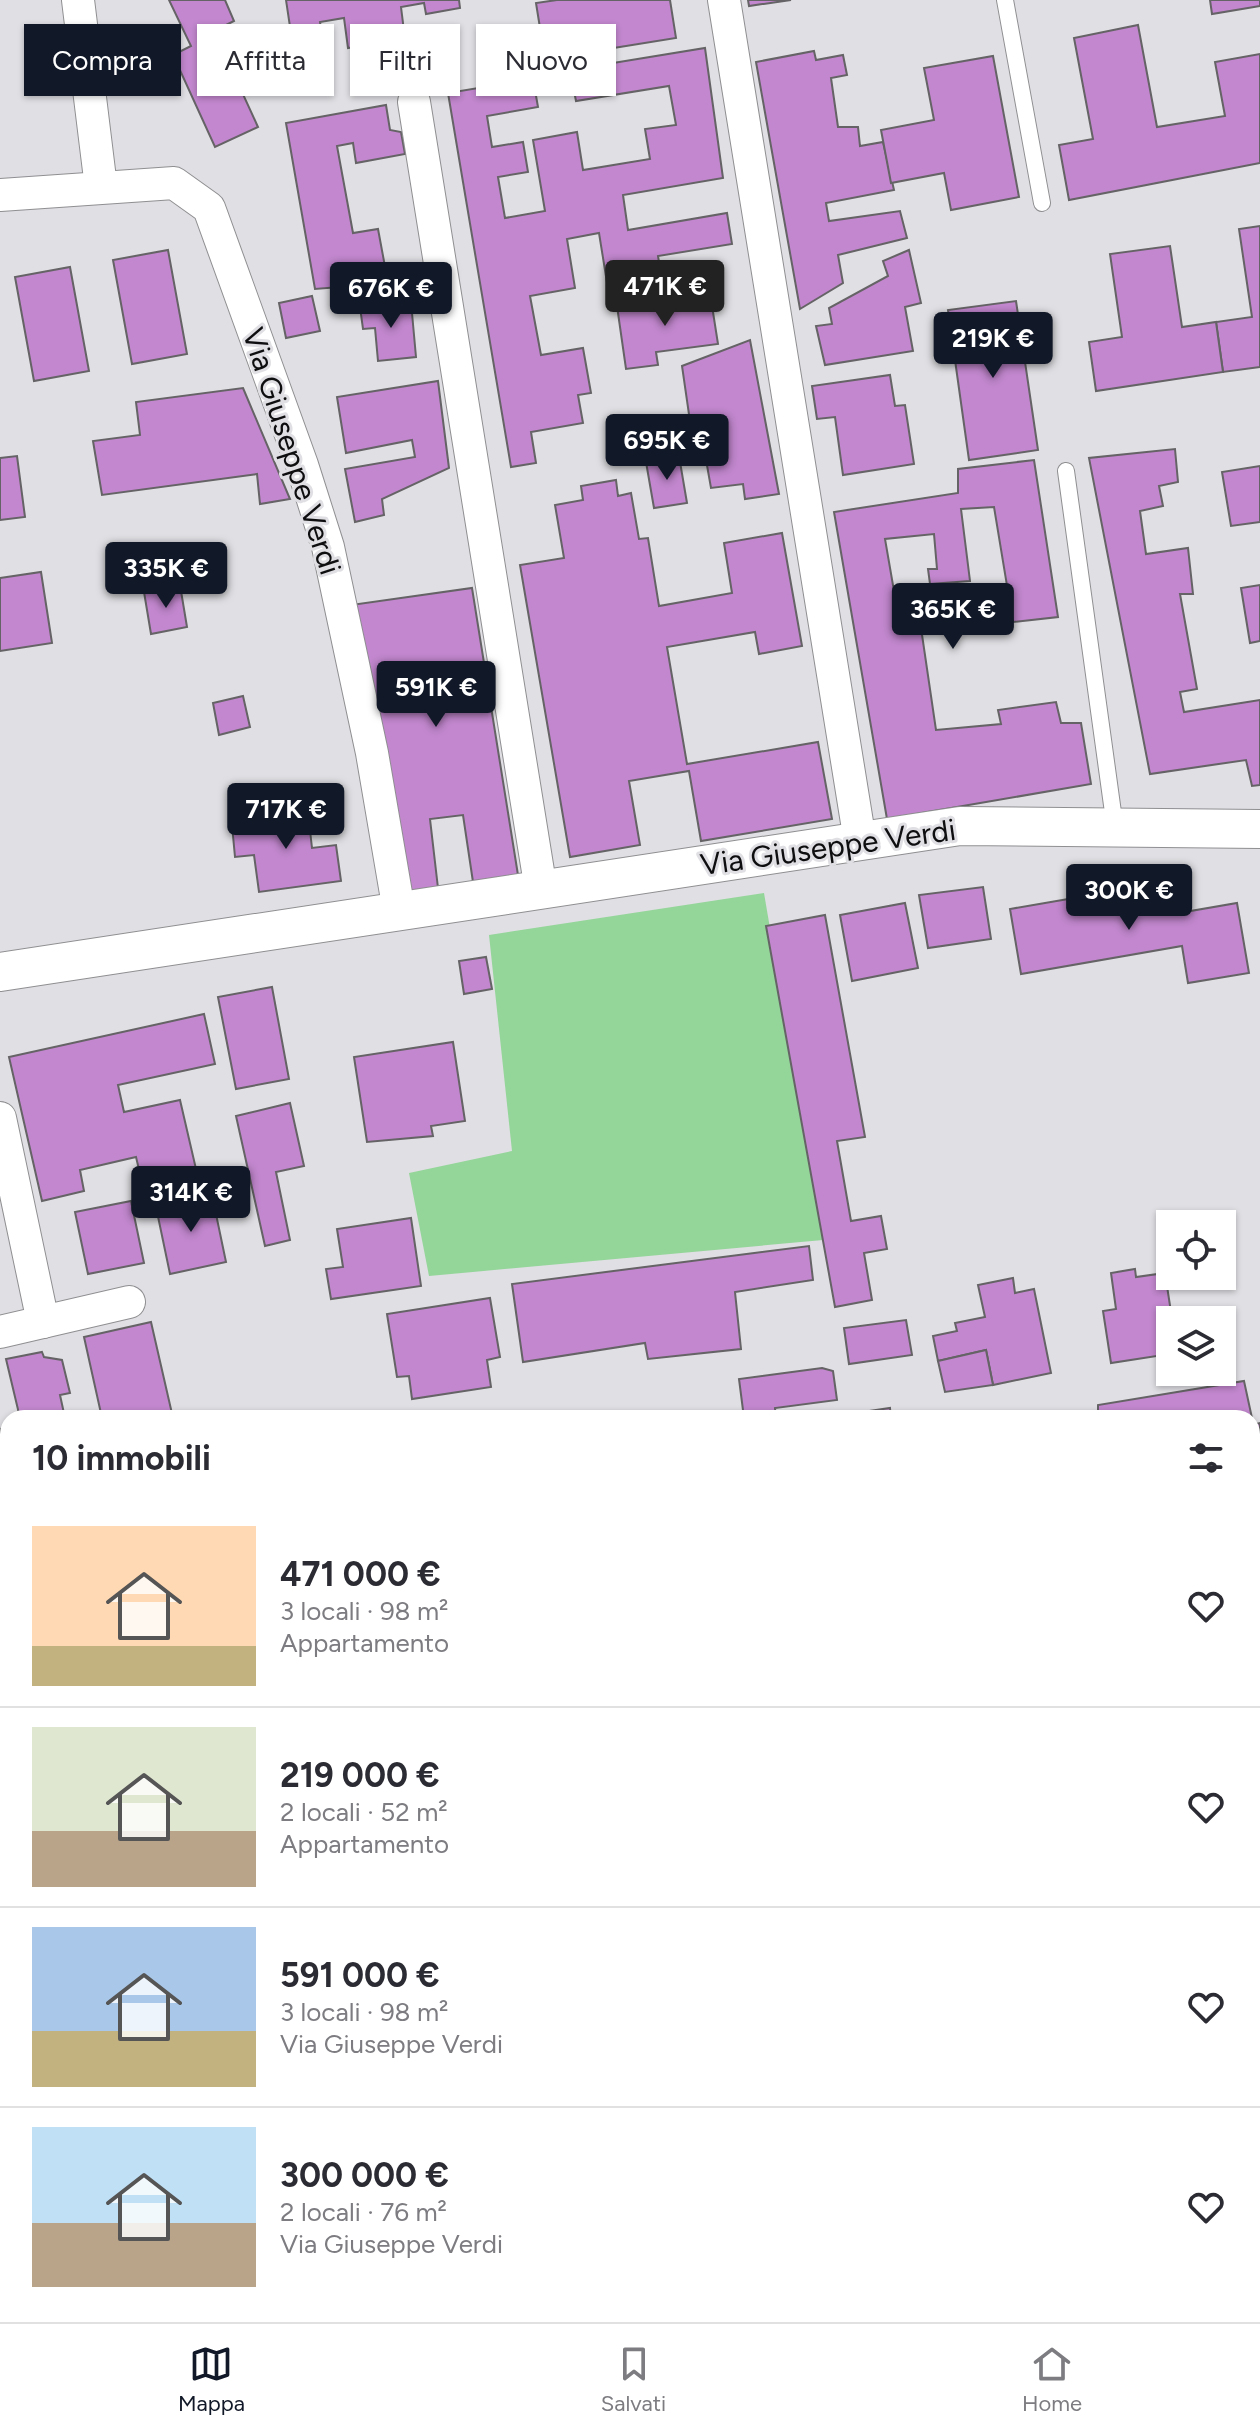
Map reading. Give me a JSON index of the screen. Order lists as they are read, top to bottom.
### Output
{
  "streets": {
    "street": ["Via Giuseppe Verdi"]
  },
  "page": {
    "chip": [
      "Compra",
      "Affitta",
      "Filtri",
      "Nuovo"
    ],
    "price": [
      "471K €",
      "676K €",
      "219K €",
      "695K €",
      "335K €",
      "365K €",
      "591K €",
      "717K €",
      "300K €",
      "314K €"
    ],
    "heading": "10 immobili",
    "list": [
      {
        "name": "471 000 €",
        "note": "3 locali · 98 m² · Appartamento"
      },
      {
        "name": "219 000 €",
        "note": "2 locali · 52 m² · Appartamento"
      },
      {
        "name": "591 000 €",
        "note": "3 locali · 98 m² · Via Giuseppe Verdi"
      },
      {
        "name": "300 000 €",
        "note": "2 locali · 76 m² · Via Giuseppe Verdi"
      }
    ],
    "tabs": ["Mappa", "Salvati", "Home"]
  }
}
